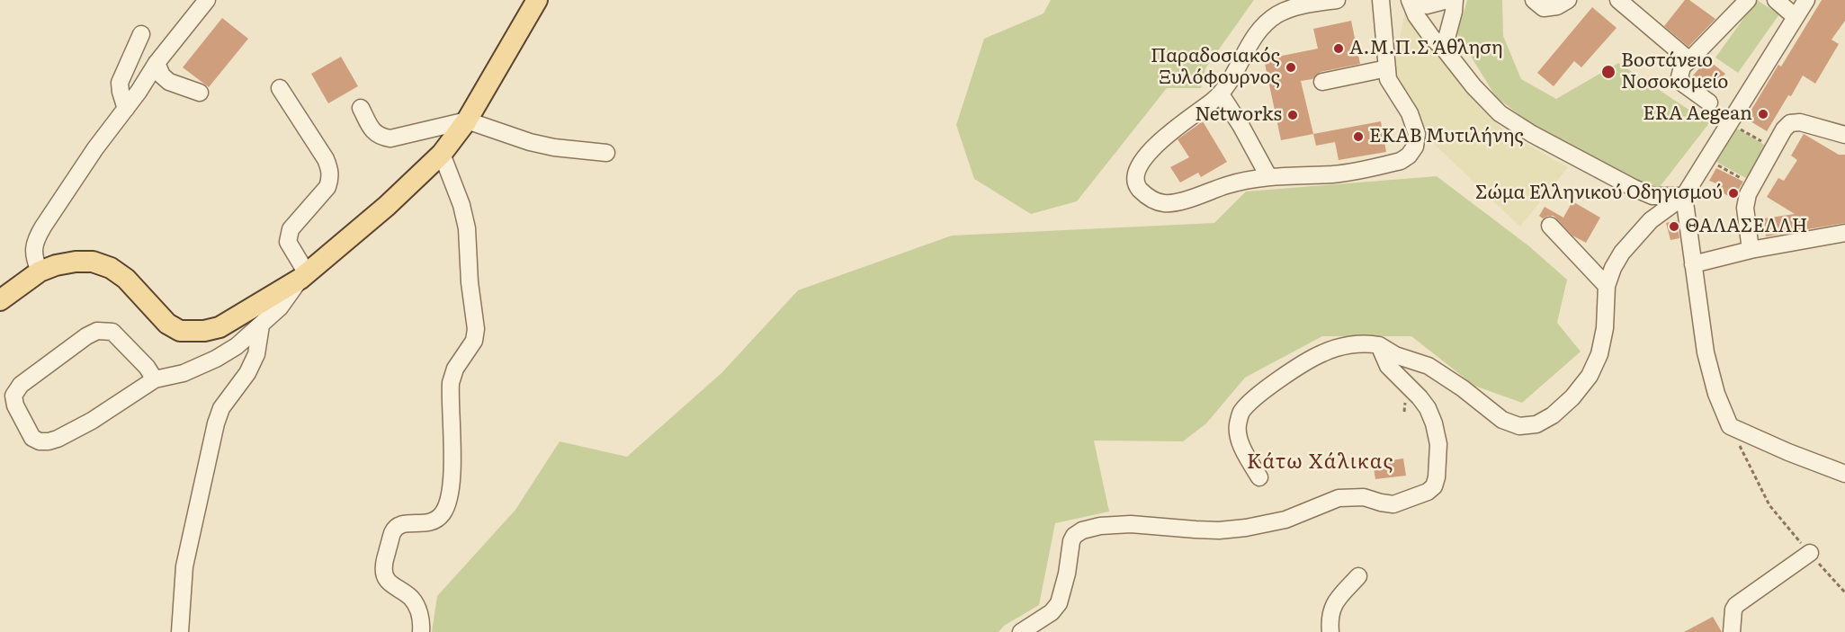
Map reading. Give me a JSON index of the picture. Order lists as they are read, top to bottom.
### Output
{
  "districts": ["Κάτω Χάλικας"],
  "places": [
    "Α.Μ.Π.Σ Άθληση",
    "Παραδοσιακός Ξυλόφουρνος",
    "Βοστάνειο Νοσοκομείο",
    "ERA Aegean",
    "Networks",
    "ΕΚΑΒ Μυτιλήνης",
    "Σώμα Ελληνικού Οδηγισμού",
    "ΘΑΛΑΣΕΛΛΗ"
  ]
}
